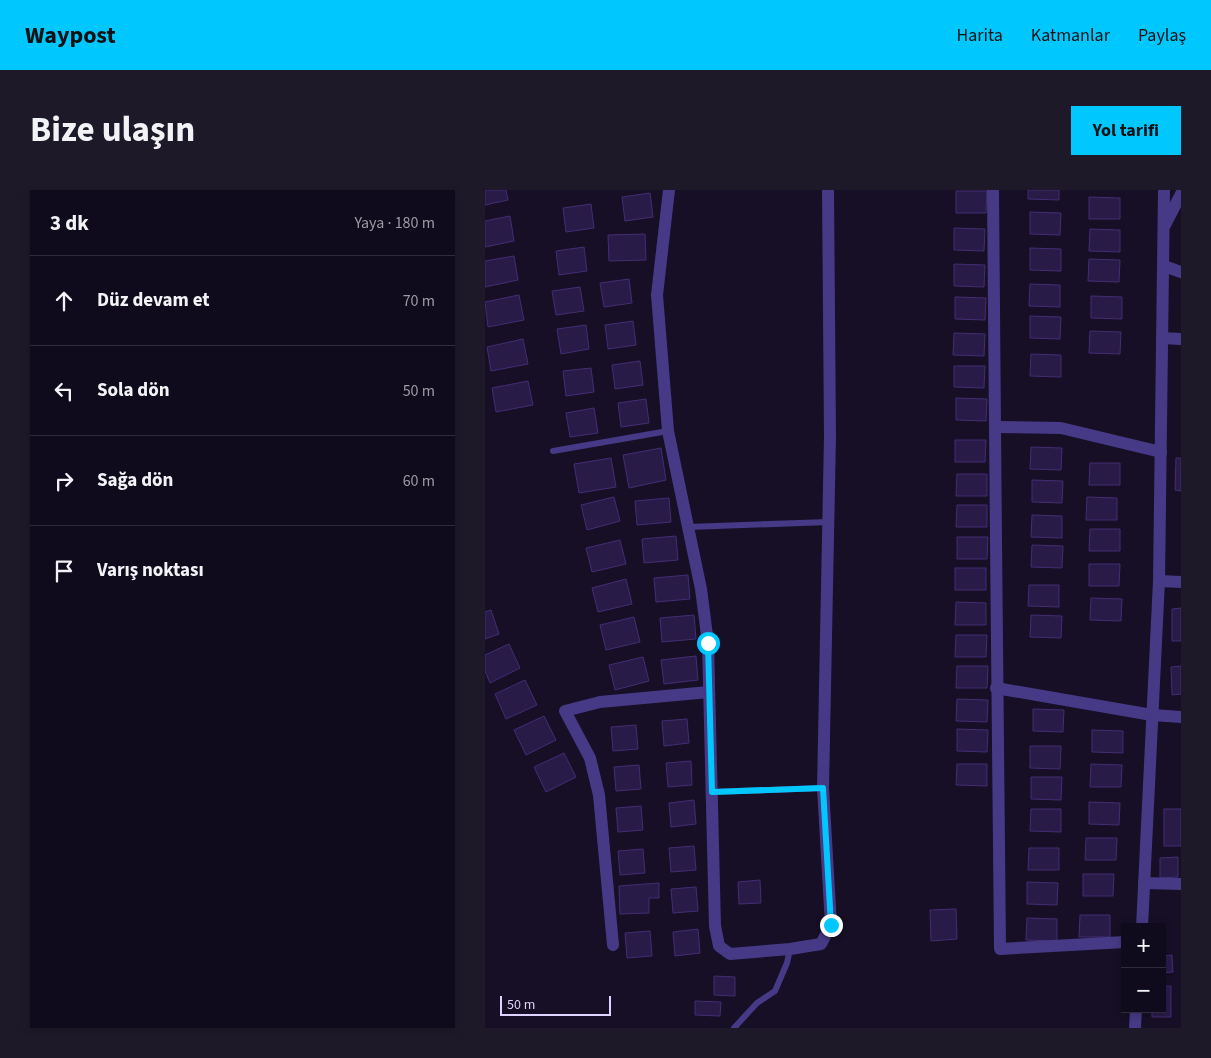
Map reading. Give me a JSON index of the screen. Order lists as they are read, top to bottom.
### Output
{
  "scale_bar": "50 m",
  "page": {
    "header": "Waypost",
    "nav": ["Harita", "Katmanlar", "Paylaş"],
    "title": "Bize ulaşın",
    "buttons": "Yol tarifi",
    "heading": ["3 dk", "Yaya · 180 m"],
    "list": [
      ["Düz devam et", "70 m"],
      ["Sola dön", "50 m"],
      ["Sağa dön", "60 m"],
      "Varış noktası"
    ],
    "map_buttons": ["+", "−"],
    "scale": "50 m"
  }
}
